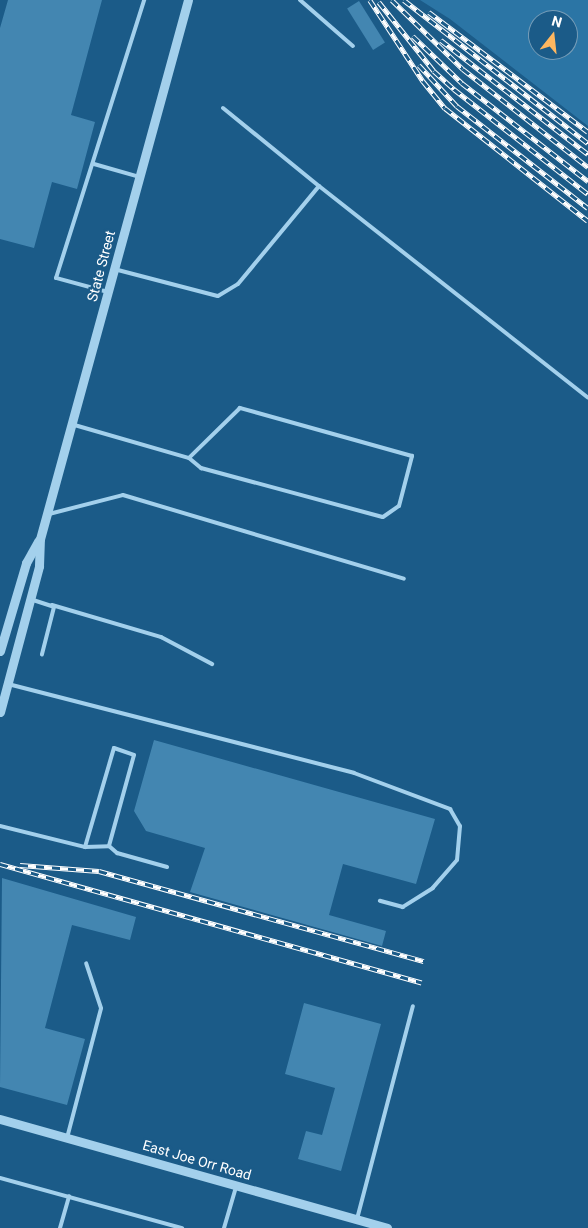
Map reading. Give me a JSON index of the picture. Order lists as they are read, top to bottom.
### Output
{
  "streets": {
    "street": ["State Street", "East Joe Orr Road"]
  },
  "north": "top"
}
